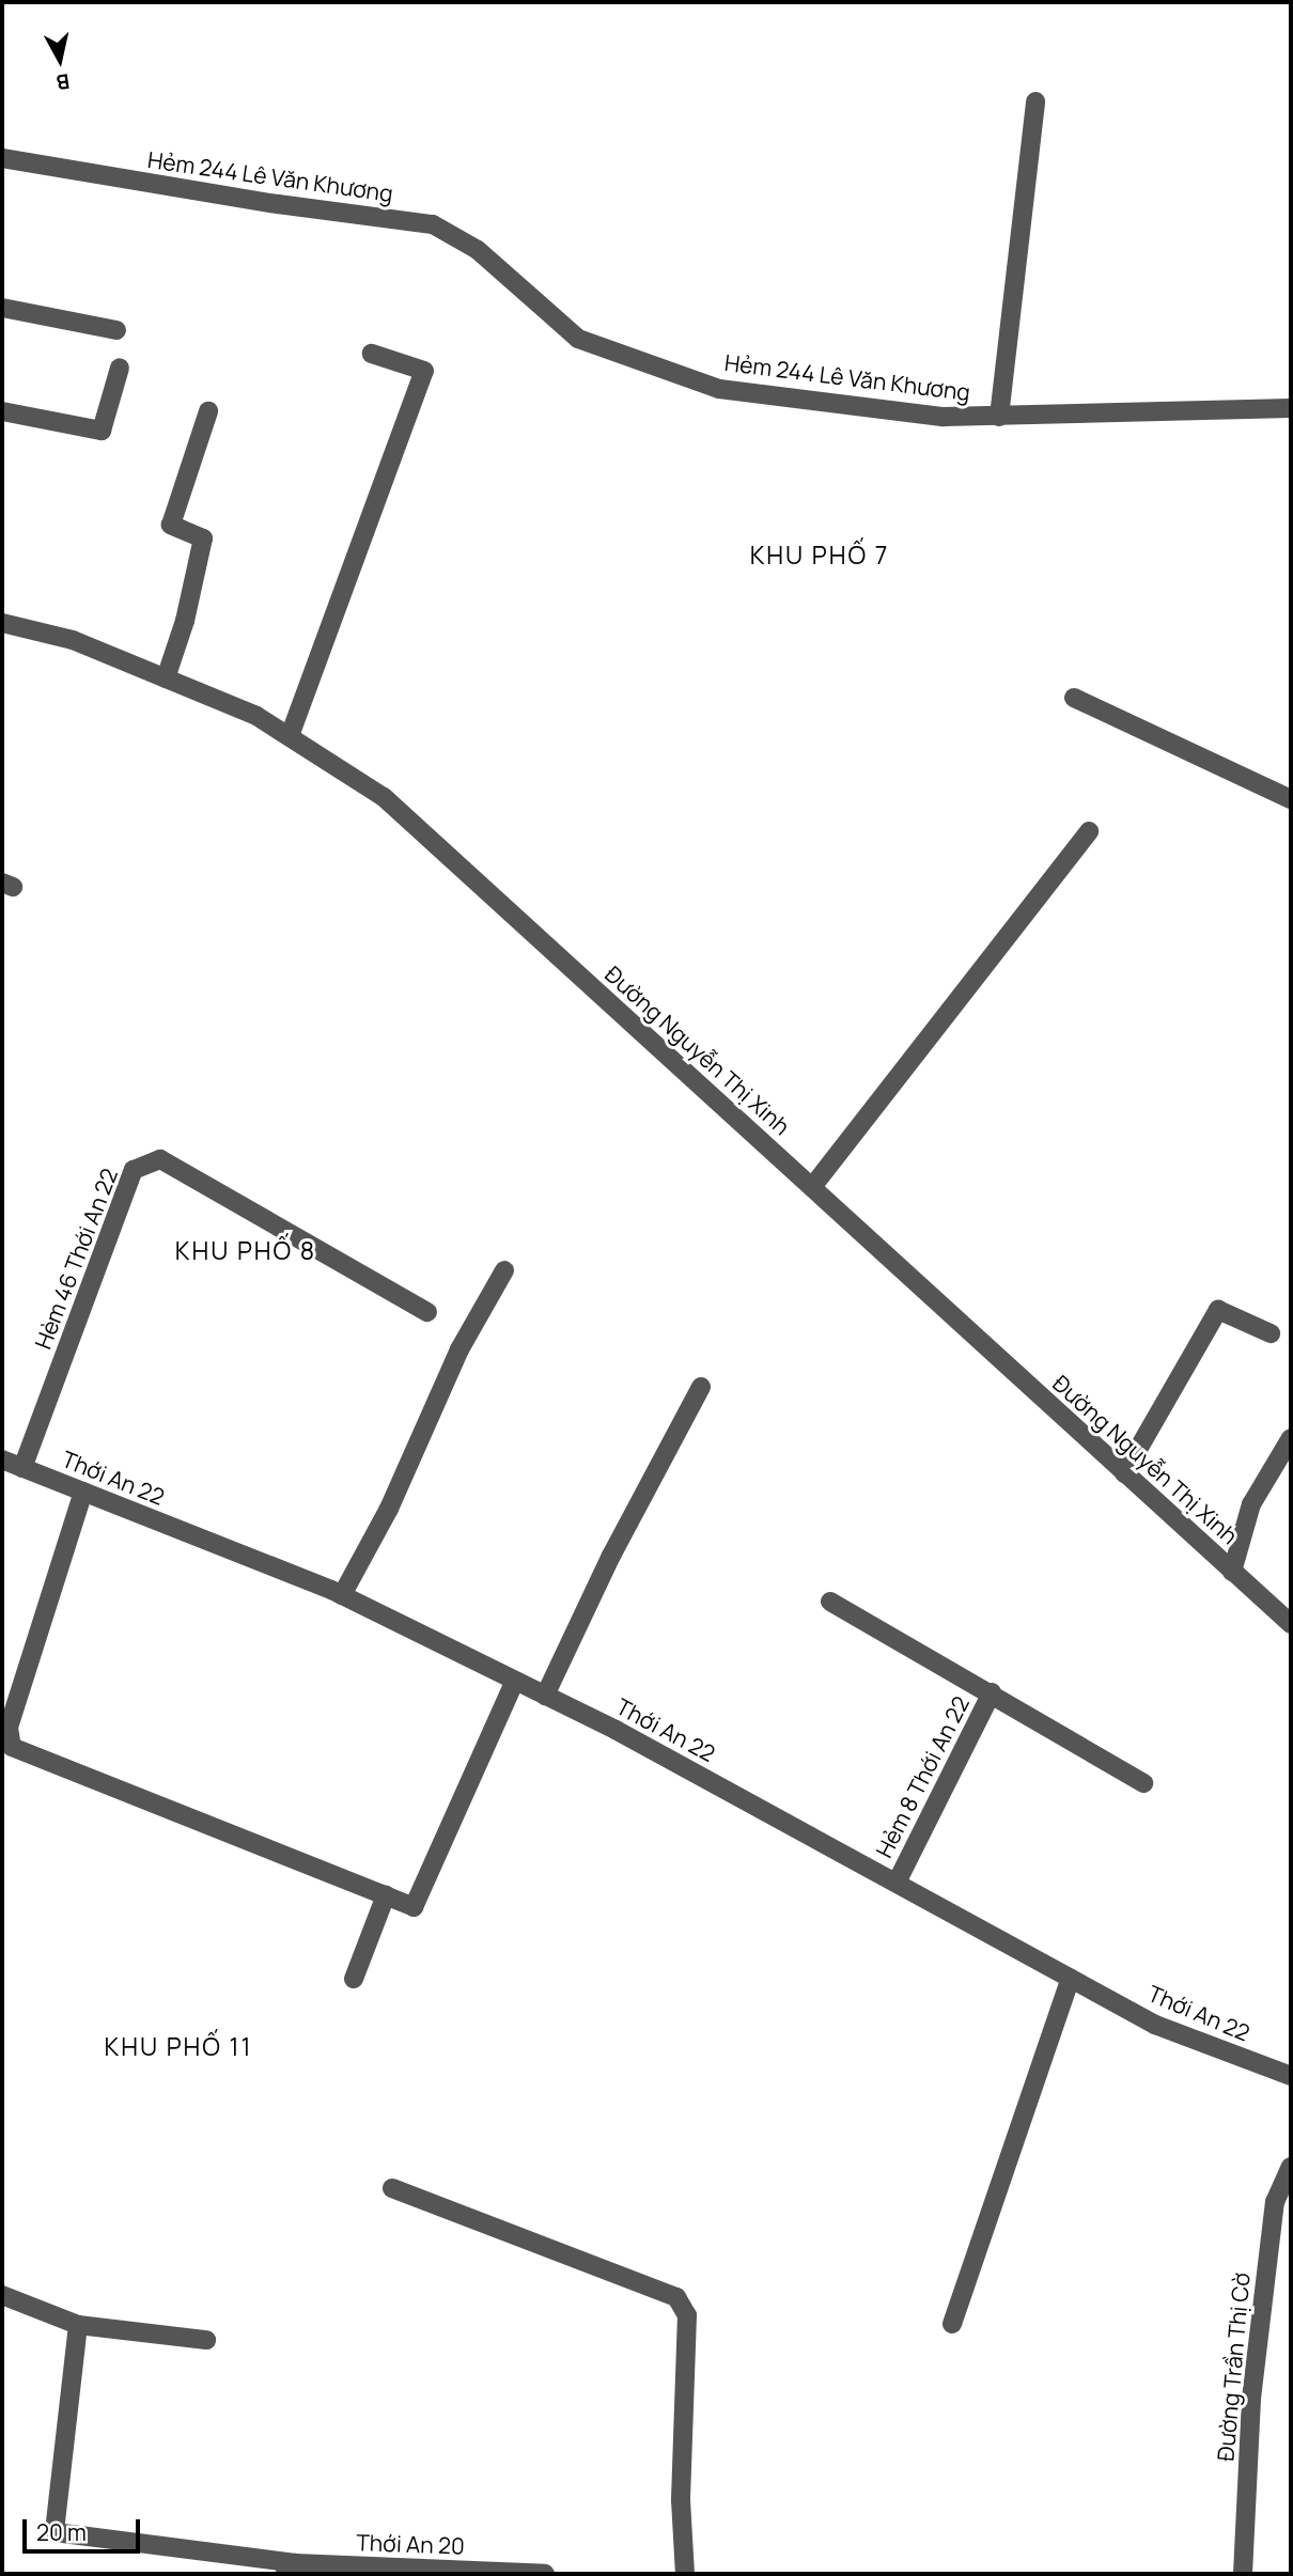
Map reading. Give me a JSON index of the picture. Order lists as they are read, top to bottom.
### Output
{
  "streets": {
    "street": [
      "Hẻm 244 Lê Văn Khương",
      "Đường Nguyễn Thị Xinh",
      "Hèm 46 Thới An 22",
      "Thới An 22",
      "Hẻm 8 Thới An 22",
      "Đường Trần Thị Cờ",
      "Thới An 20"
    ]
  },
  "crossings": [
    ["Hèm 46 Thới An 22", "Thới An 22"],
    ["Thới An 22", "Hẻm 8 Thới An 22"]
  ],
  "districts": ["KHU PHỐ 7", "KHU PHỐ 8", "KHU PHỐ 11"],
  "scale_bar": "20 m",
  "north": "bottom"
}
